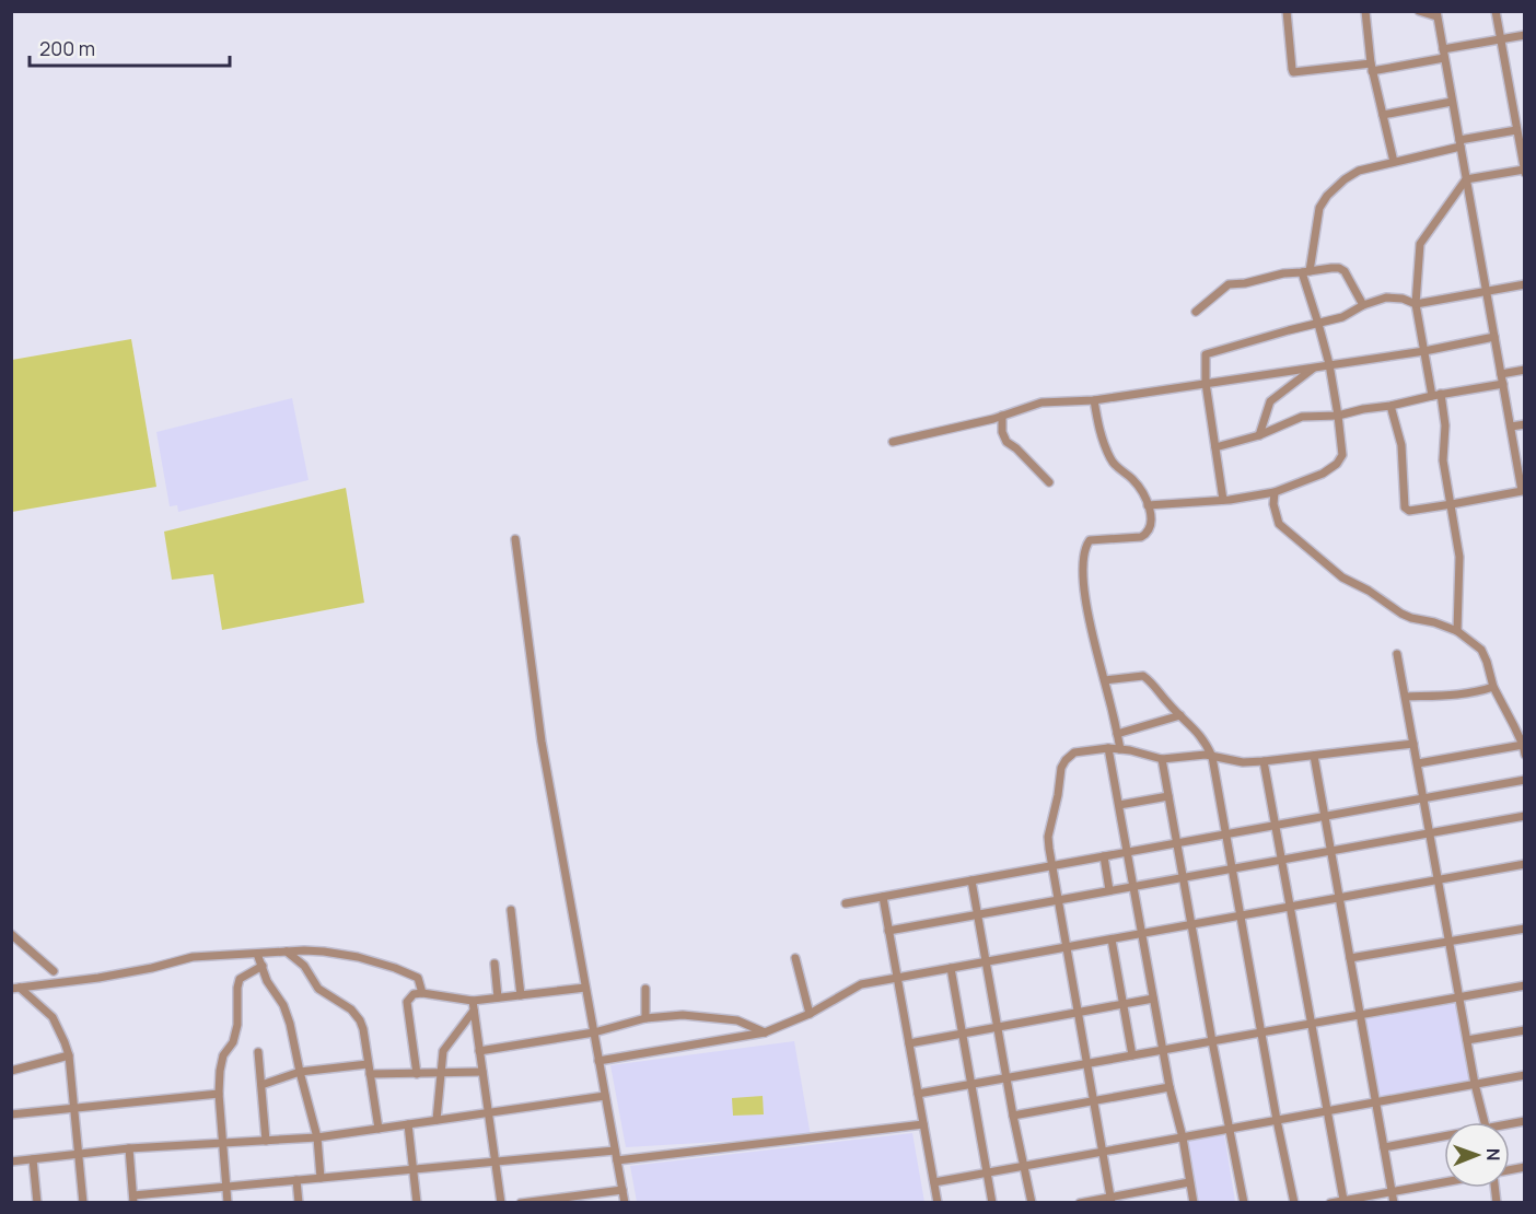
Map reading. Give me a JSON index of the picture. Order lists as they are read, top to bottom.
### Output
{
  "scale_bar": "200 m",
  "north": "right"
}
